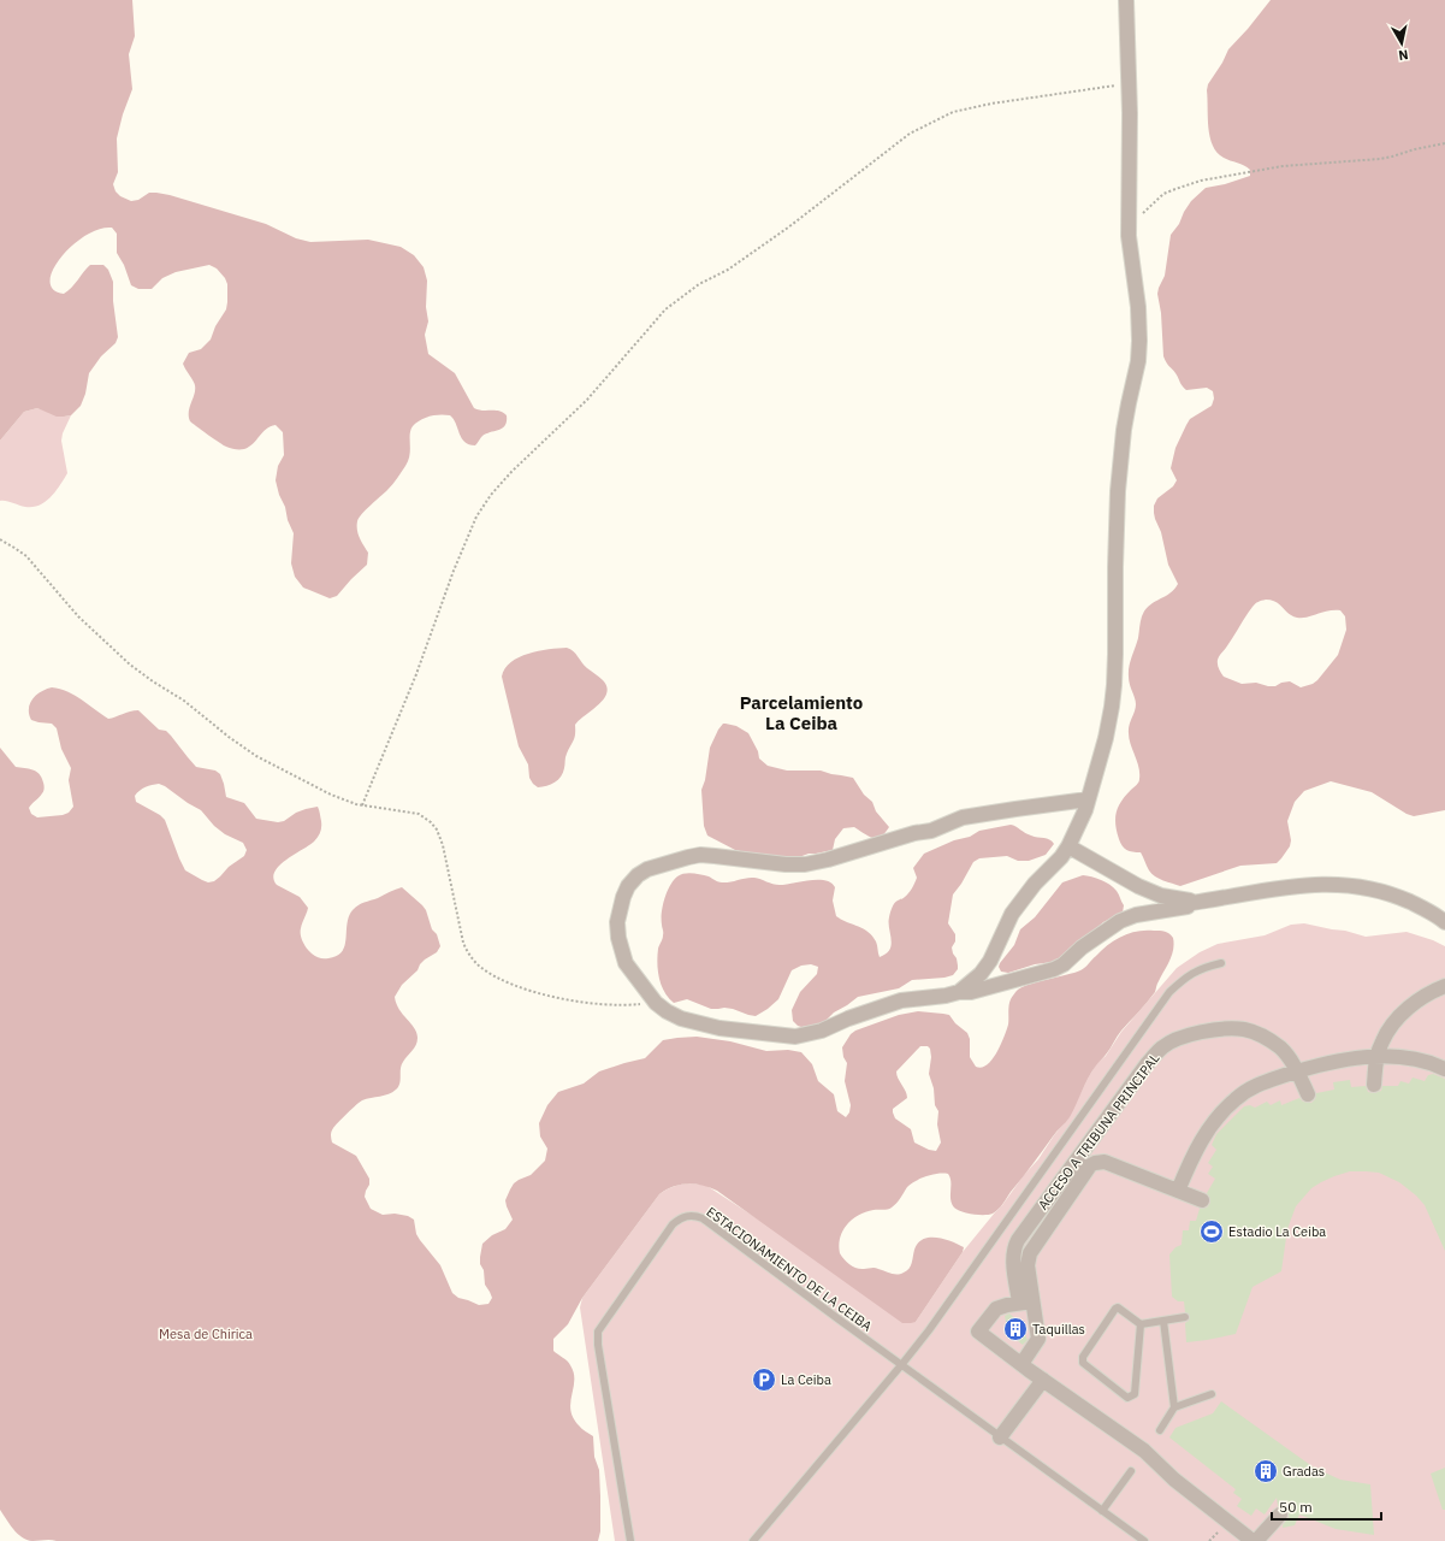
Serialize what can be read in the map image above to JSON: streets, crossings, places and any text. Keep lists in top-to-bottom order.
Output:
{
  "streets": {
    "street": ["ACCESO A TRIBUNA PRINCIPAL"],
    "lane": ["ESTACIONAMIENTO DE LA CEIBA"]
  },
  "districts": ["Parcelamiento La Ceiba"],
  "parks": ["Mesa de Chirica"],
  "places": {
    "sports": ["Estadio La Ceiba"],
    "building": ["Taquillas", "Gradas"],
    "parking": ["La Ceiba"]
  },
  "scale_bar": "50 m",
  "north": "bottom"
}
